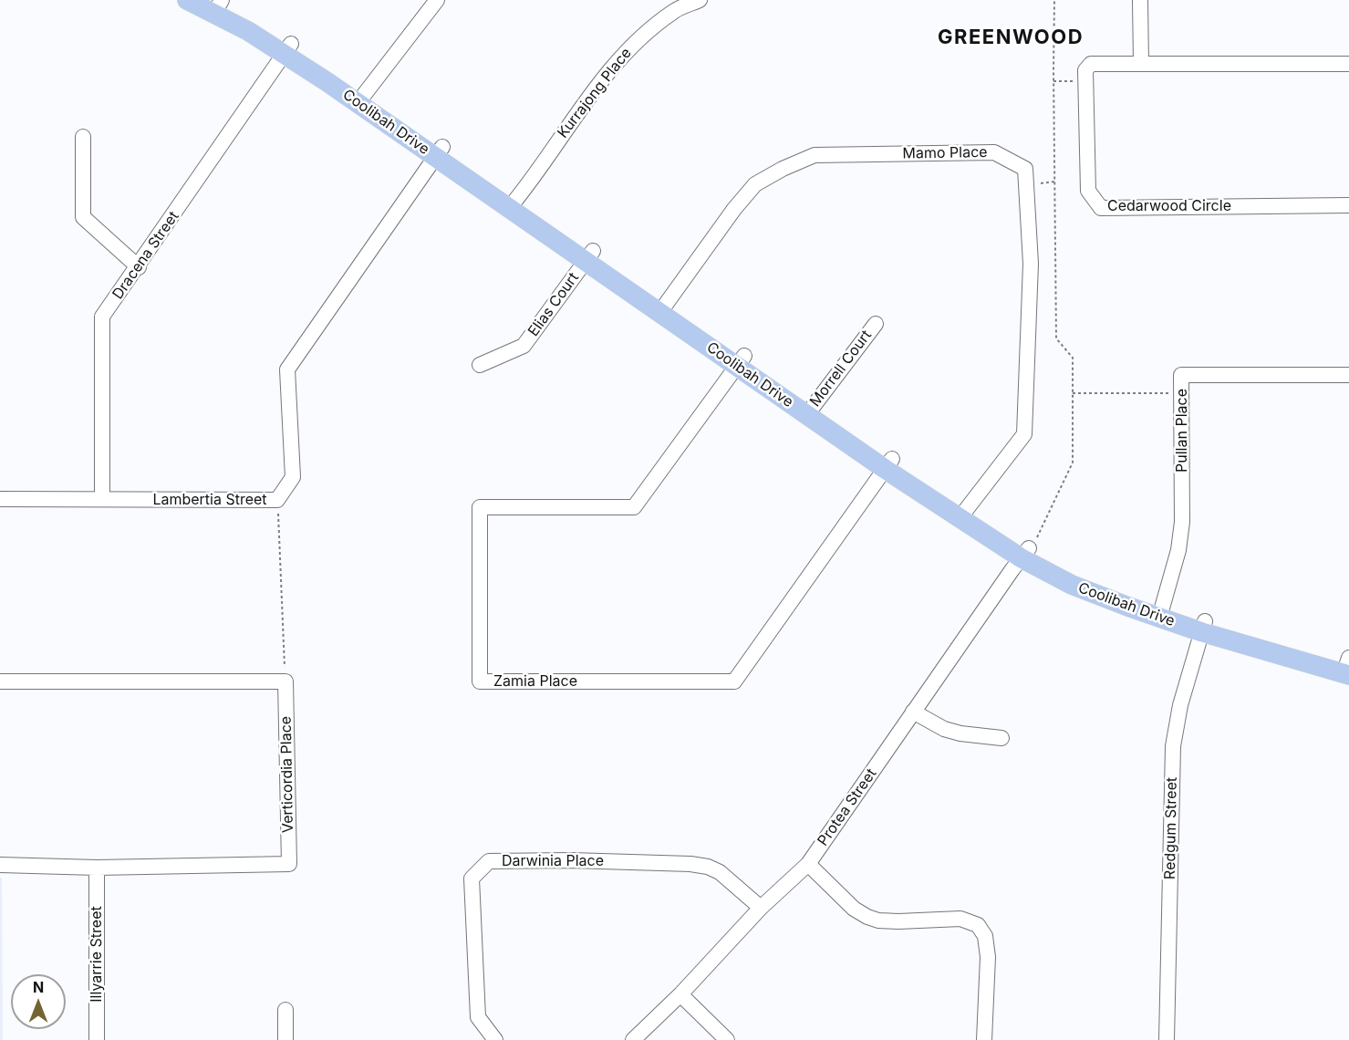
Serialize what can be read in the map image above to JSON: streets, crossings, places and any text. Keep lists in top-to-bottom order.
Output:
{
  "streets": {
    "main road": ["Coolibah Drive"],
    "street": [
      "Kurrajong Place",
      "Mamo Place",
      "Cedarwood Circle",
      "Dracena Street",
      "Elias Court",
      "Morrell Court",
      "Pullan Place",
      "Lambertia Street",
      "Zamia Place",
      "Verticordia Place",
      "Protea Street",
      "Redgum Street",
      "Darwinia Place",
      "Illyarrie Street"
    ]
  },
  "crossings": [
    ["Kurrajong Place", "Coolibah Drive"],
    ["Coolibah Drive", "Mamo Place"],
    ["Coolibah Drive", "Dracena Street"],
    ["Coolibah Drive", "Elias Court"],
    ["Coolibah Drive", "Morrell Court"],
    ["Coolibah Drive", "Pullan Place"],
    ["Coolibah Drive", "Lambertia Street"],
    ["Coolibah Drive", "Zamia Place"],
    ["Coolibah Drive", "Protea Street"],
    ["Coolibah Drive", "Redgum Street"],
    ["Dracena Street", "Lambertia Street"],
    ["Verticordia Place", "Illyarrie Street"],
    ["Protea Street", "Darwinia Place"]
  ],
  "districts": ["GREENWOOD"],
  "north": "top"
}
